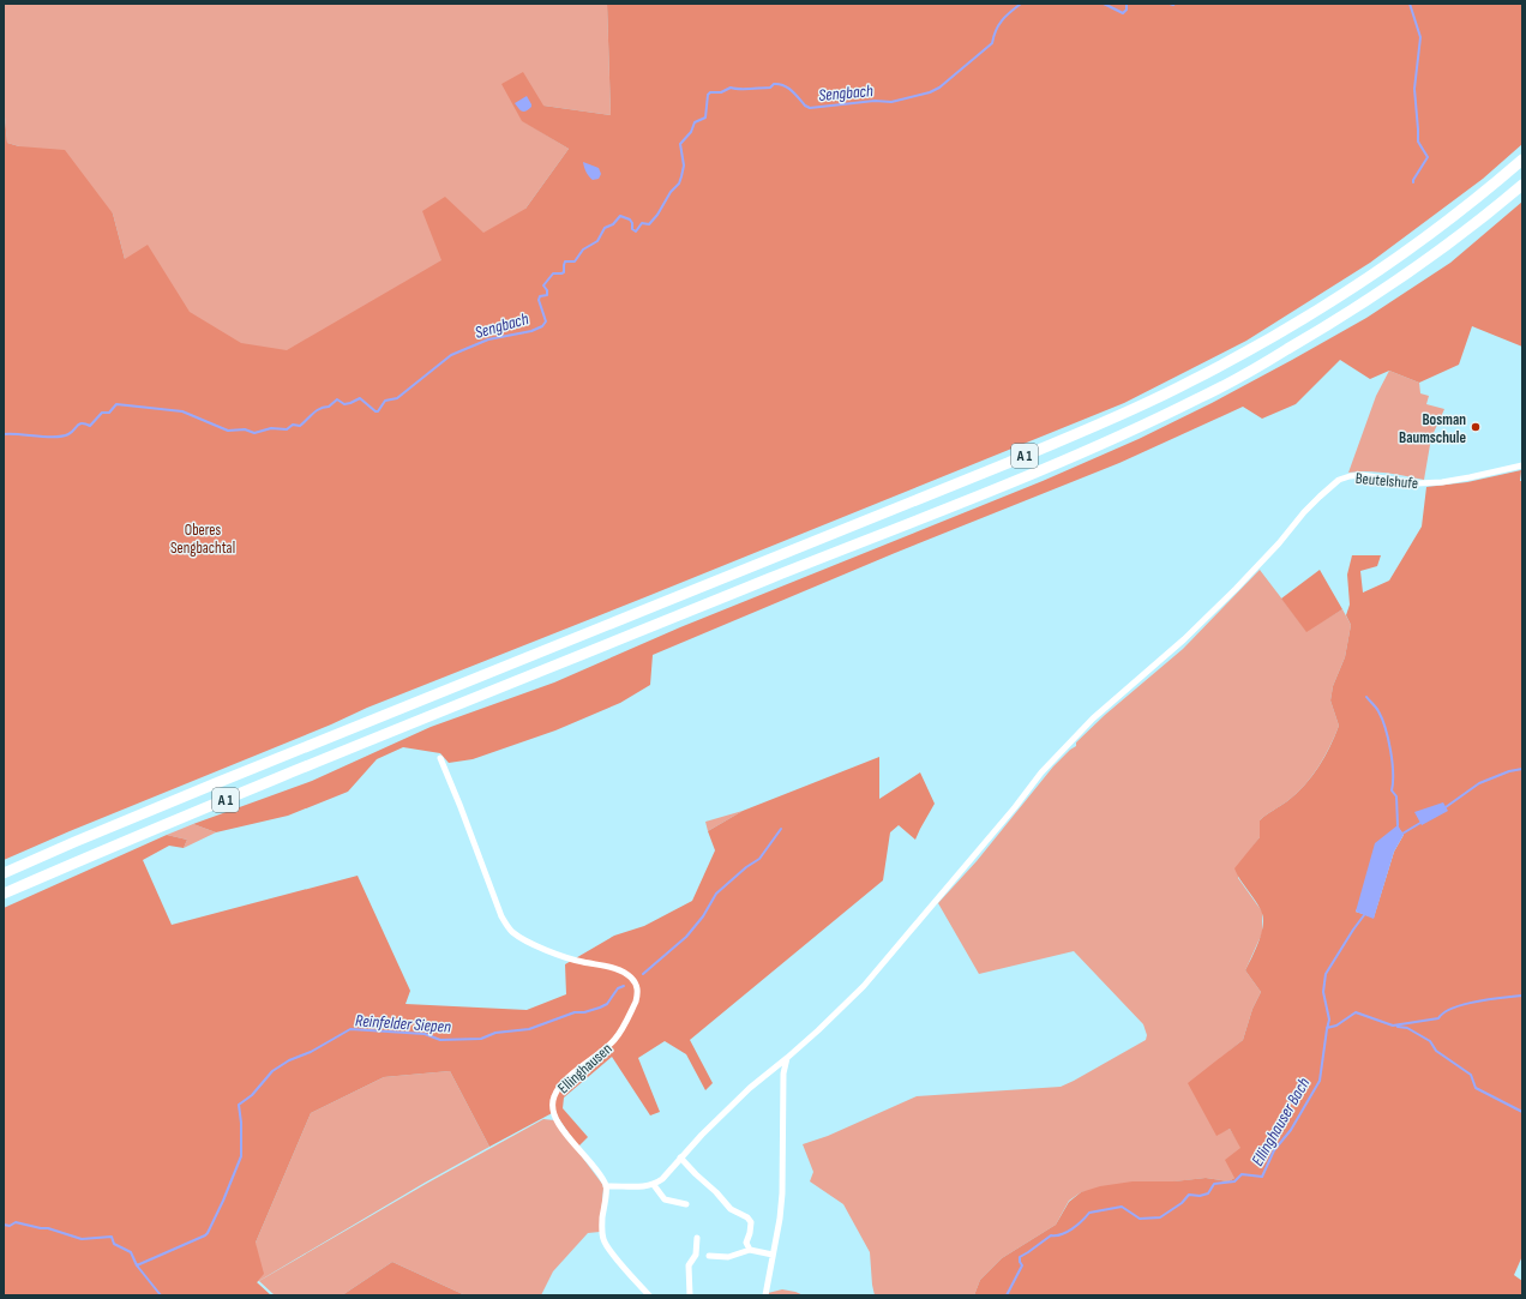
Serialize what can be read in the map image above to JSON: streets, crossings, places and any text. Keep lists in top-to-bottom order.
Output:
{
  "streets": {
    "highway": ["A 1"],
    "street": ["Beutelshufe", "Ellinghausen"]
  },
  "water": ["Sengbach", "Reinfelder Siepen", "Ellinghauser Bach"],
  "parks": ["Oberes Sengbachtal"],
  "places": ["Bosman Baumschule"]
}
